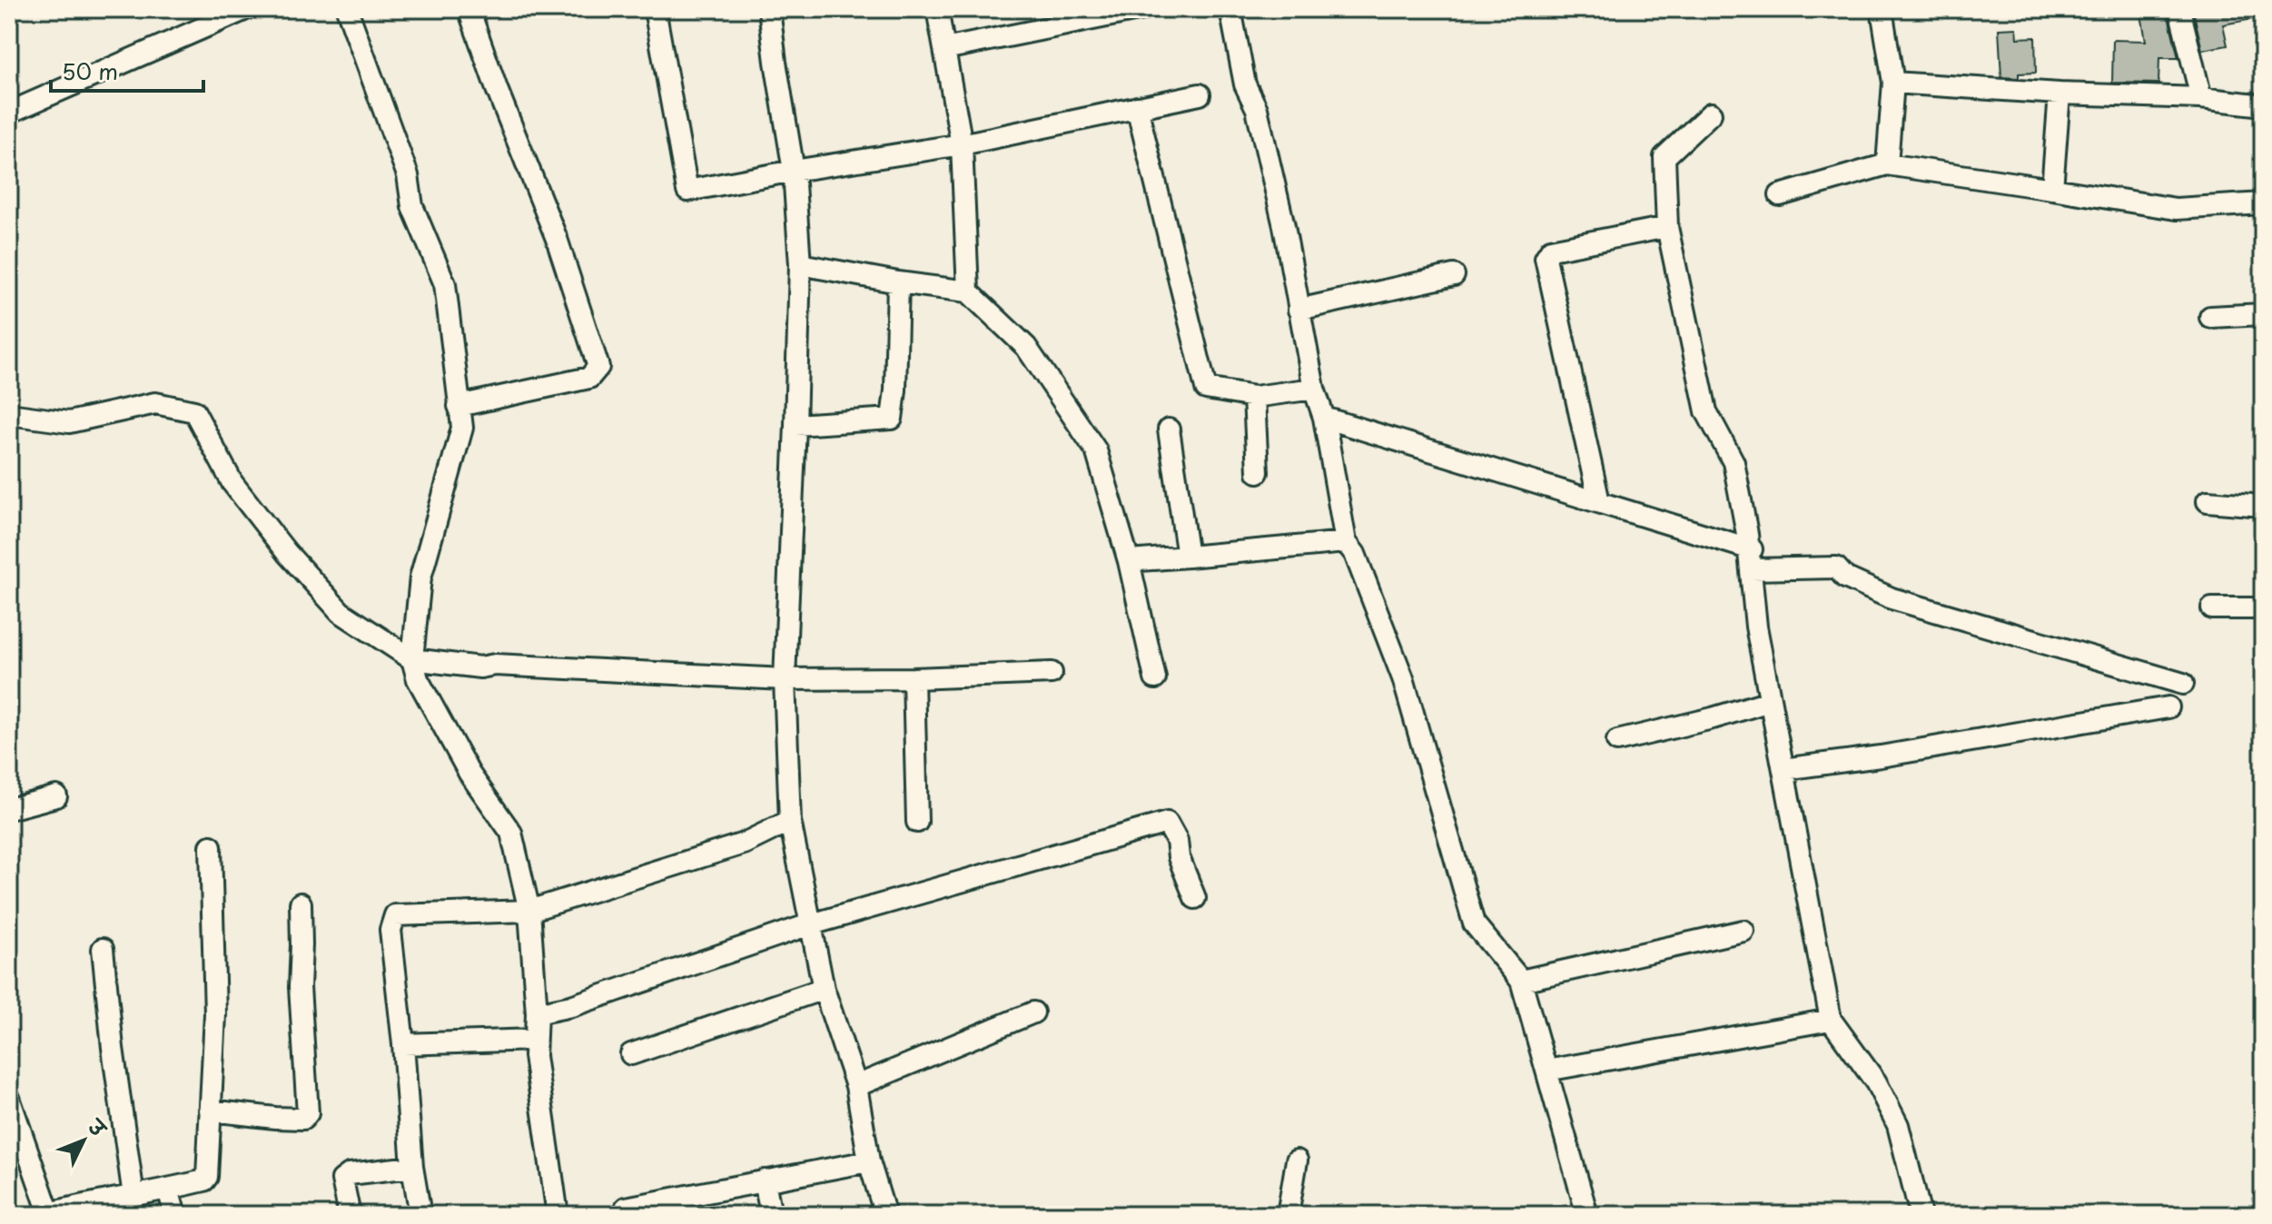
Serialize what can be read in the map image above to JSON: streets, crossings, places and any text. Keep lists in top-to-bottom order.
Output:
{
  "scale_bar": "50 m",
  "north": "top right"
}
